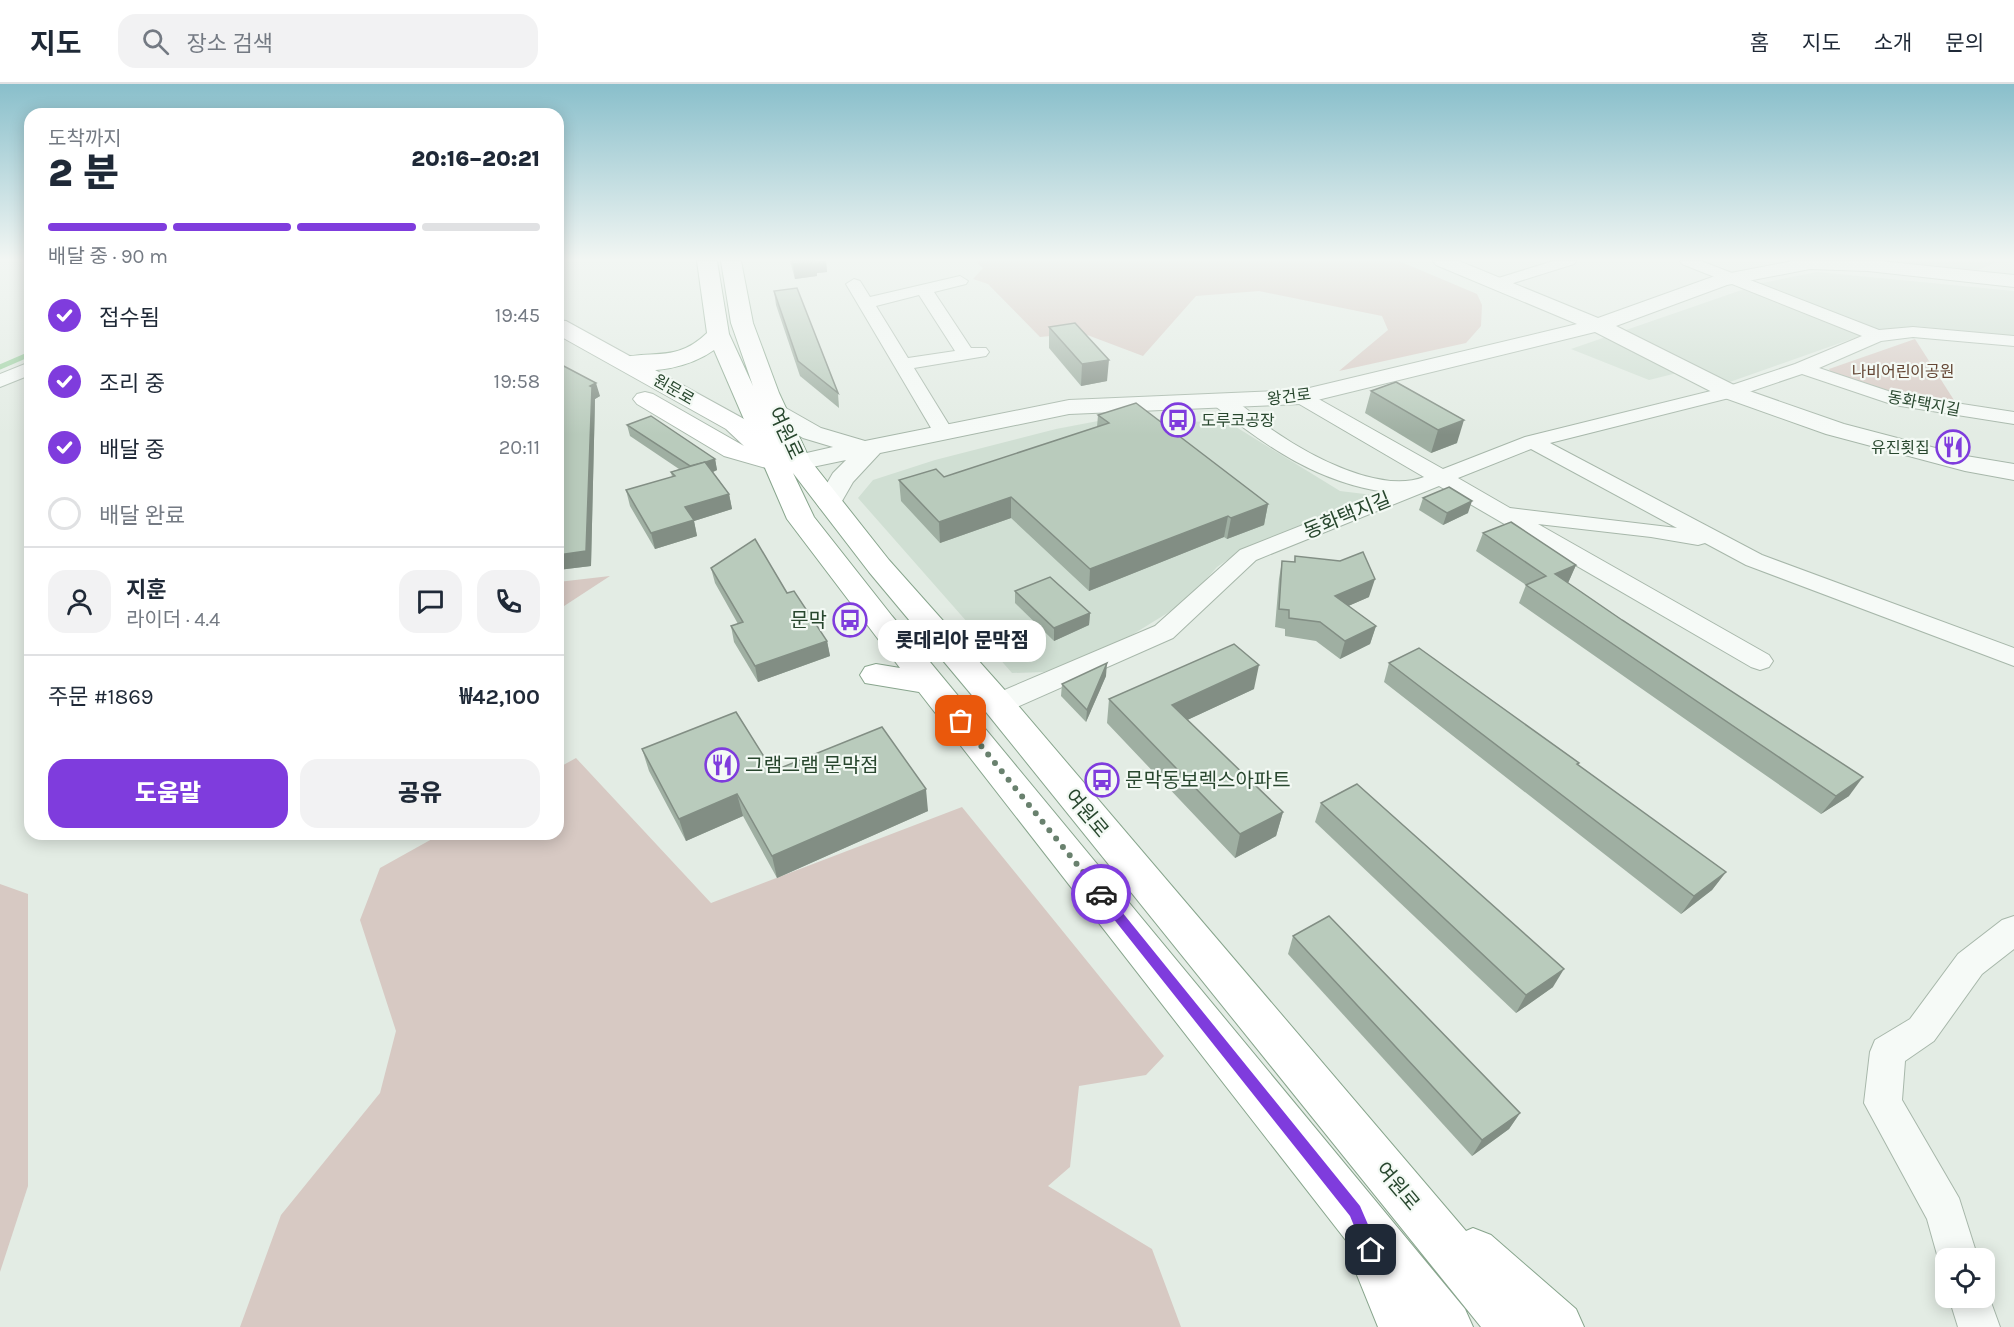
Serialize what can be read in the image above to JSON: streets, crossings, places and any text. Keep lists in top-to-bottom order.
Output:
{
  "streets": {
    "main road": ["원문로", "여원로"],
    "street": ["왕건로", "동화택지길"]
  },
  "crossings": [
    ["원문로", "왕건로"],
    ["원문로", "여원로"],
    ["왕건로", "여원로"],
    ["동화택지길", "여원로"]
  ],
  "parks": ["나비어린이공원"],
  "places": {
    "bus stop": ["도루코공장", "문막", "문막동보렉스아파트"],
    "restaurant": ["유진횟집", "그램그램 문막점"],
    "other": ["롯데리아 문막점"]
  },
  "page": {
    "header": "지도",
    "search": "장소 검색",
    "nav": [
      "홈",
      "지도",
      "소개",
      "문의"
    ],
    "heading": ["2 분", "도착까지", "20:16–20:21"],
    "panel": [
      "지훈",
      "라이더 · 4.4",
      "주문 #1869",
      "₩42,100"
    ],
    "bar": "배달 중 · 90 m",
    "list": [
      ["접수됨", "19:45"],
      ["조리 중", "19:58"],
      ["배달 중", "20:11"],
      "배달 완료"
    ],
    "bubble": "롯데리아 문막점",
    "buttons": ["도움말", "공유"]
  }
}
